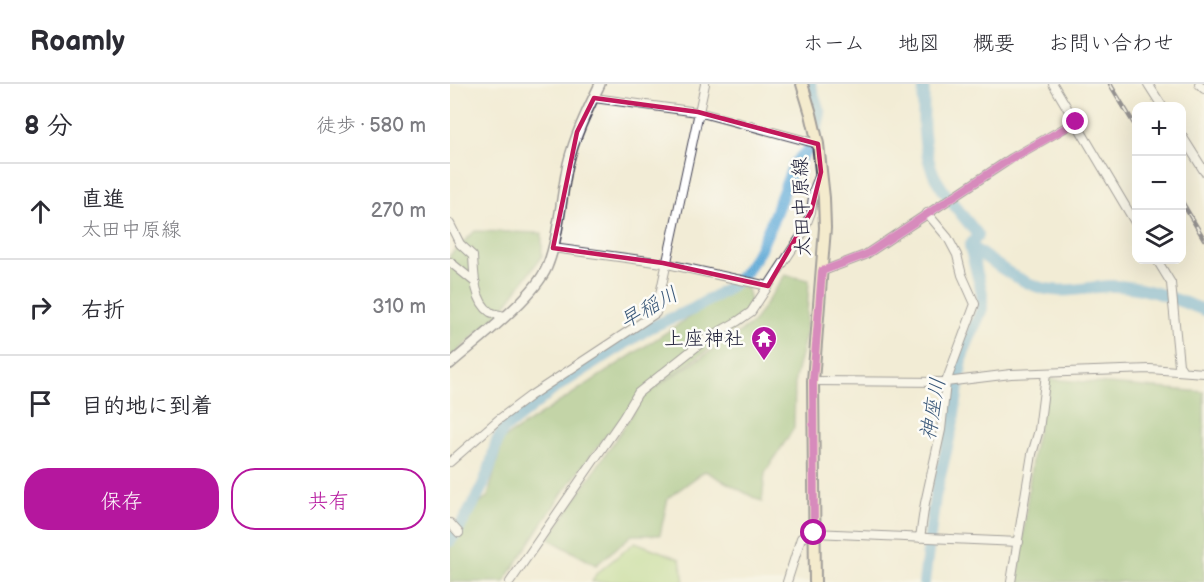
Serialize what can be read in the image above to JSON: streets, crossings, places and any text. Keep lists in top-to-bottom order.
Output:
{
  "streets": {
    "main road": ["太田中原線"]
  },
  "water": ["早稲川", "神座川"],
  "places": {
    "temple": ["上座神社"]
  },
  "page": {
    "header": "Roamly",
    "nav": [
      "ホーム",
      "地図",
      "概要",
      "お問い合わせ"
    ],
    "heading": ["8 分", "徒歩 · 580 m"],
    "map_buttons": ["+", "−"],
    "list": [
      ["直進", "太田中原線", "270 m"],
      ["右折", "310 m"],
      "目的地に到着"
    ],
    "buttons": ["保存", "共有"]
  }
}
